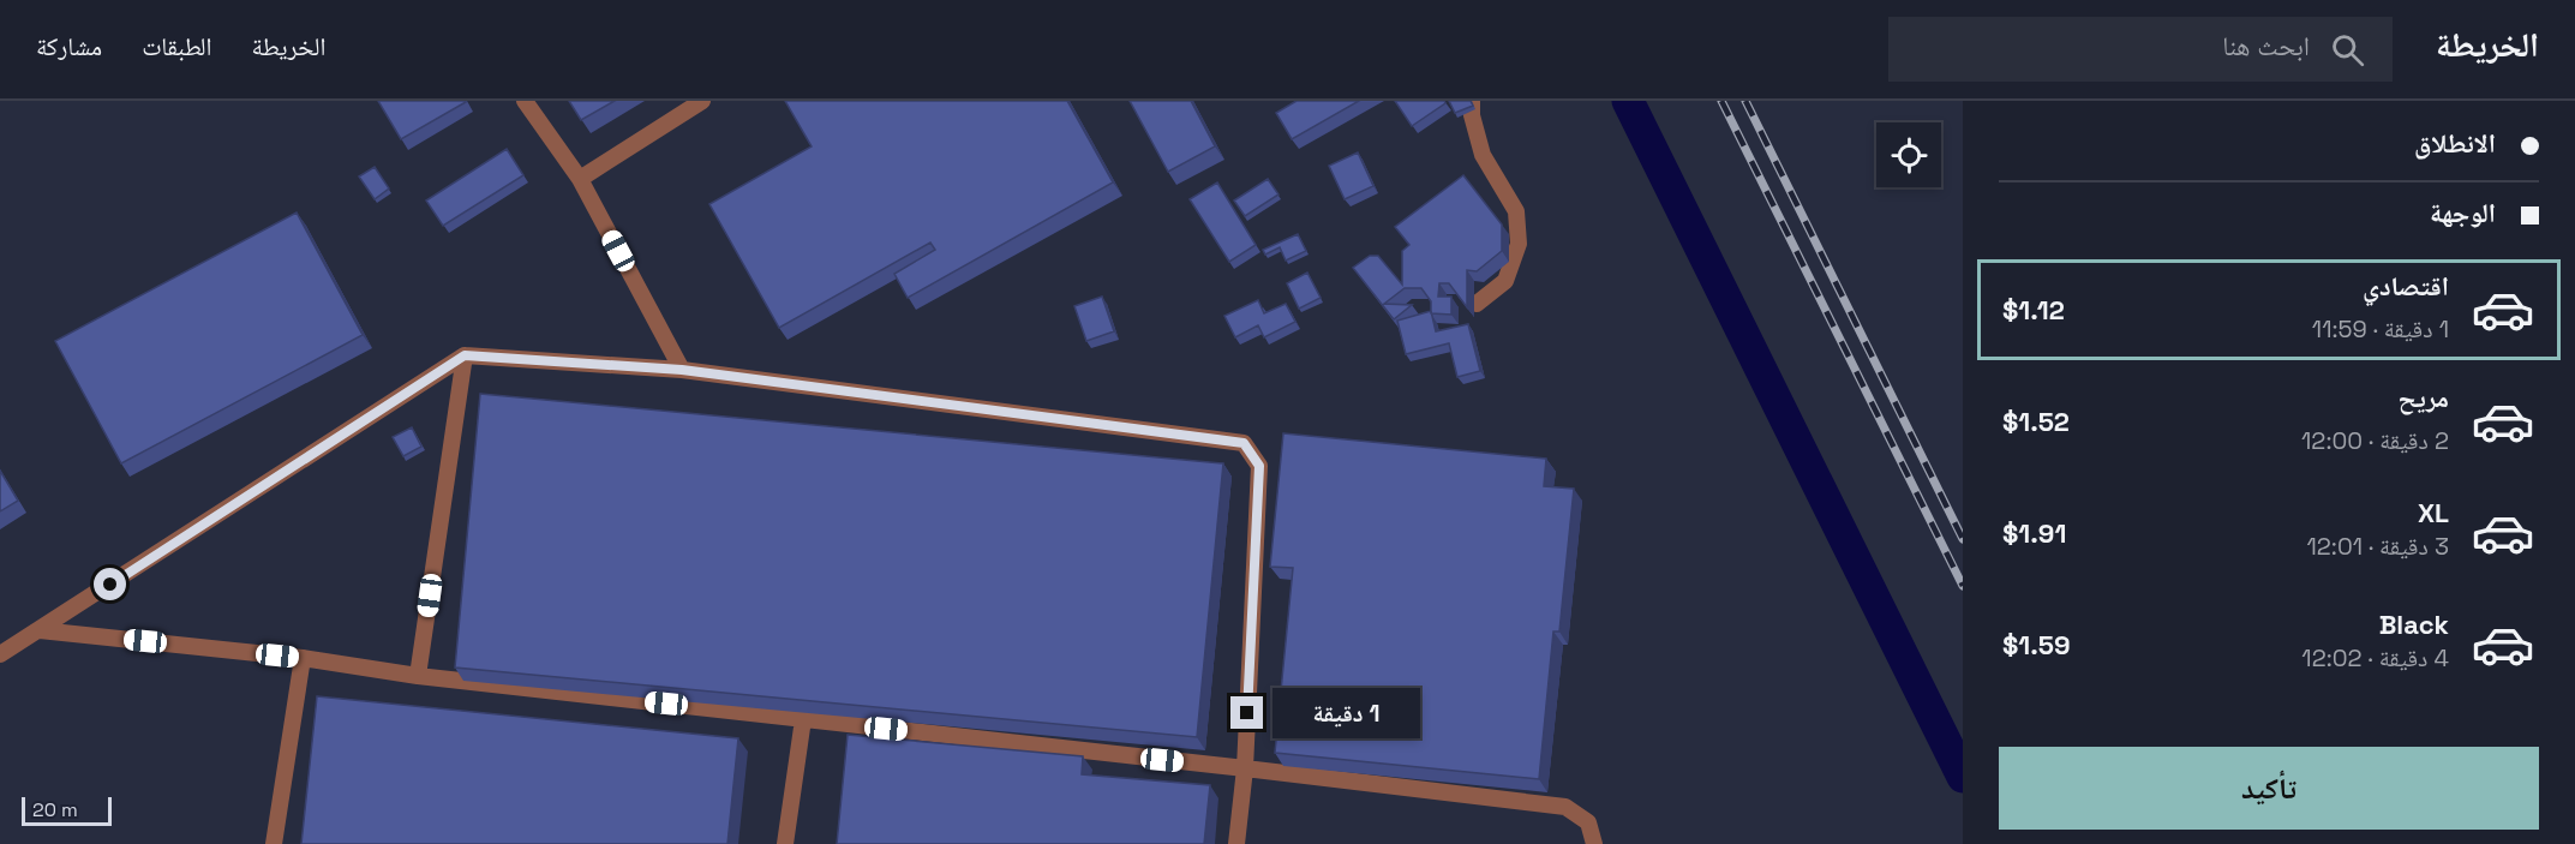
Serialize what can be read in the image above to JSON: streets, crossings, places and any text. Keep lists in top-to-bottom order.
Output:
{
  "scale_bar": "20 m",
  "page": {
    "header": "الخريطة",
    "search": "ابحث هنا",
    "nav": ["الخريطة", "الطبقات", "مشاركة"],
    "banner": ["الانطلاق", "الوجهة"],
    "list": [
      {
        "name": "اقتصادي",
        "note": "1 دقيقة · 11:59",
        "value": "$1.12"
      },
      {
        "name": "مريح",
        "note": "2 دقيقة · 12:00",
        "value": "$1.52"
      },
      {
        "name": "XL",
        "note": "3 دقيقة · 12:01",
        "value": "$1.91"
      },
      {
        "name": "Black",
        "note": "4 دقيقة · 12:02",
        "value": "$1.59"
      }
    ],
    "bubble": "1 دقيقة",
    "buttons": "تأكيد",
    "scale": "20 m"
  }
}
